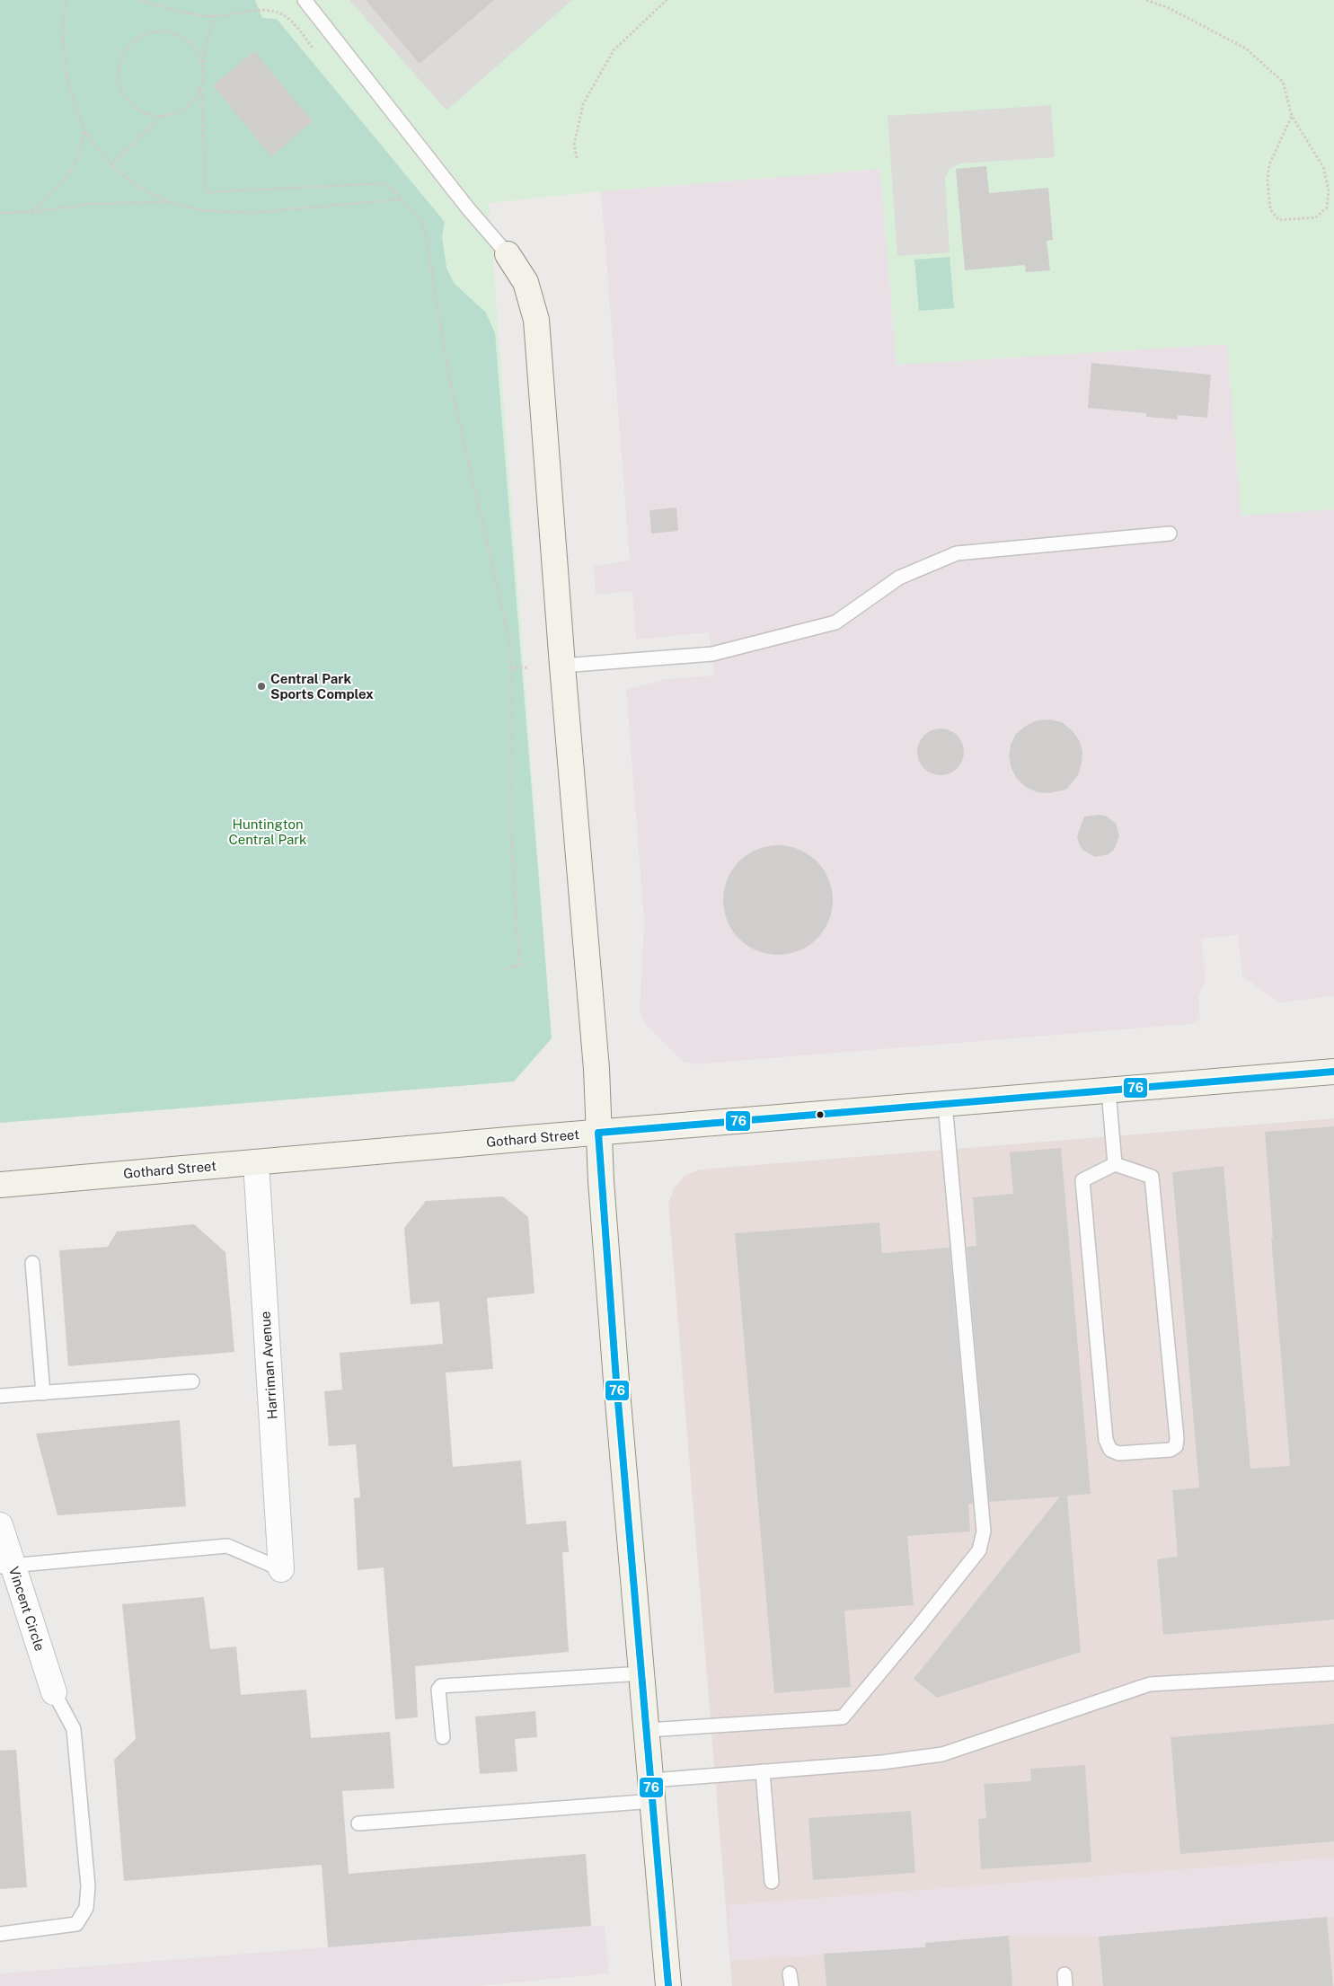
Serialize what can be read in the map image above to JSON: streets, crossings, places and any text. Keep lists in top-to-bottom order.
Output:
{
  "streets": {
    "street": ["Gothard Street", "Harriman Avenue", "Vincent Circle"]
  },
  "crossings": [
    ["Gothard Street", "Harriman Avenue"]
  ],
  "parks": ["Huntington Central Park"],
  "places": ["Central Park Sports Complex"],
  "lines": ["transit line 76"]
}
